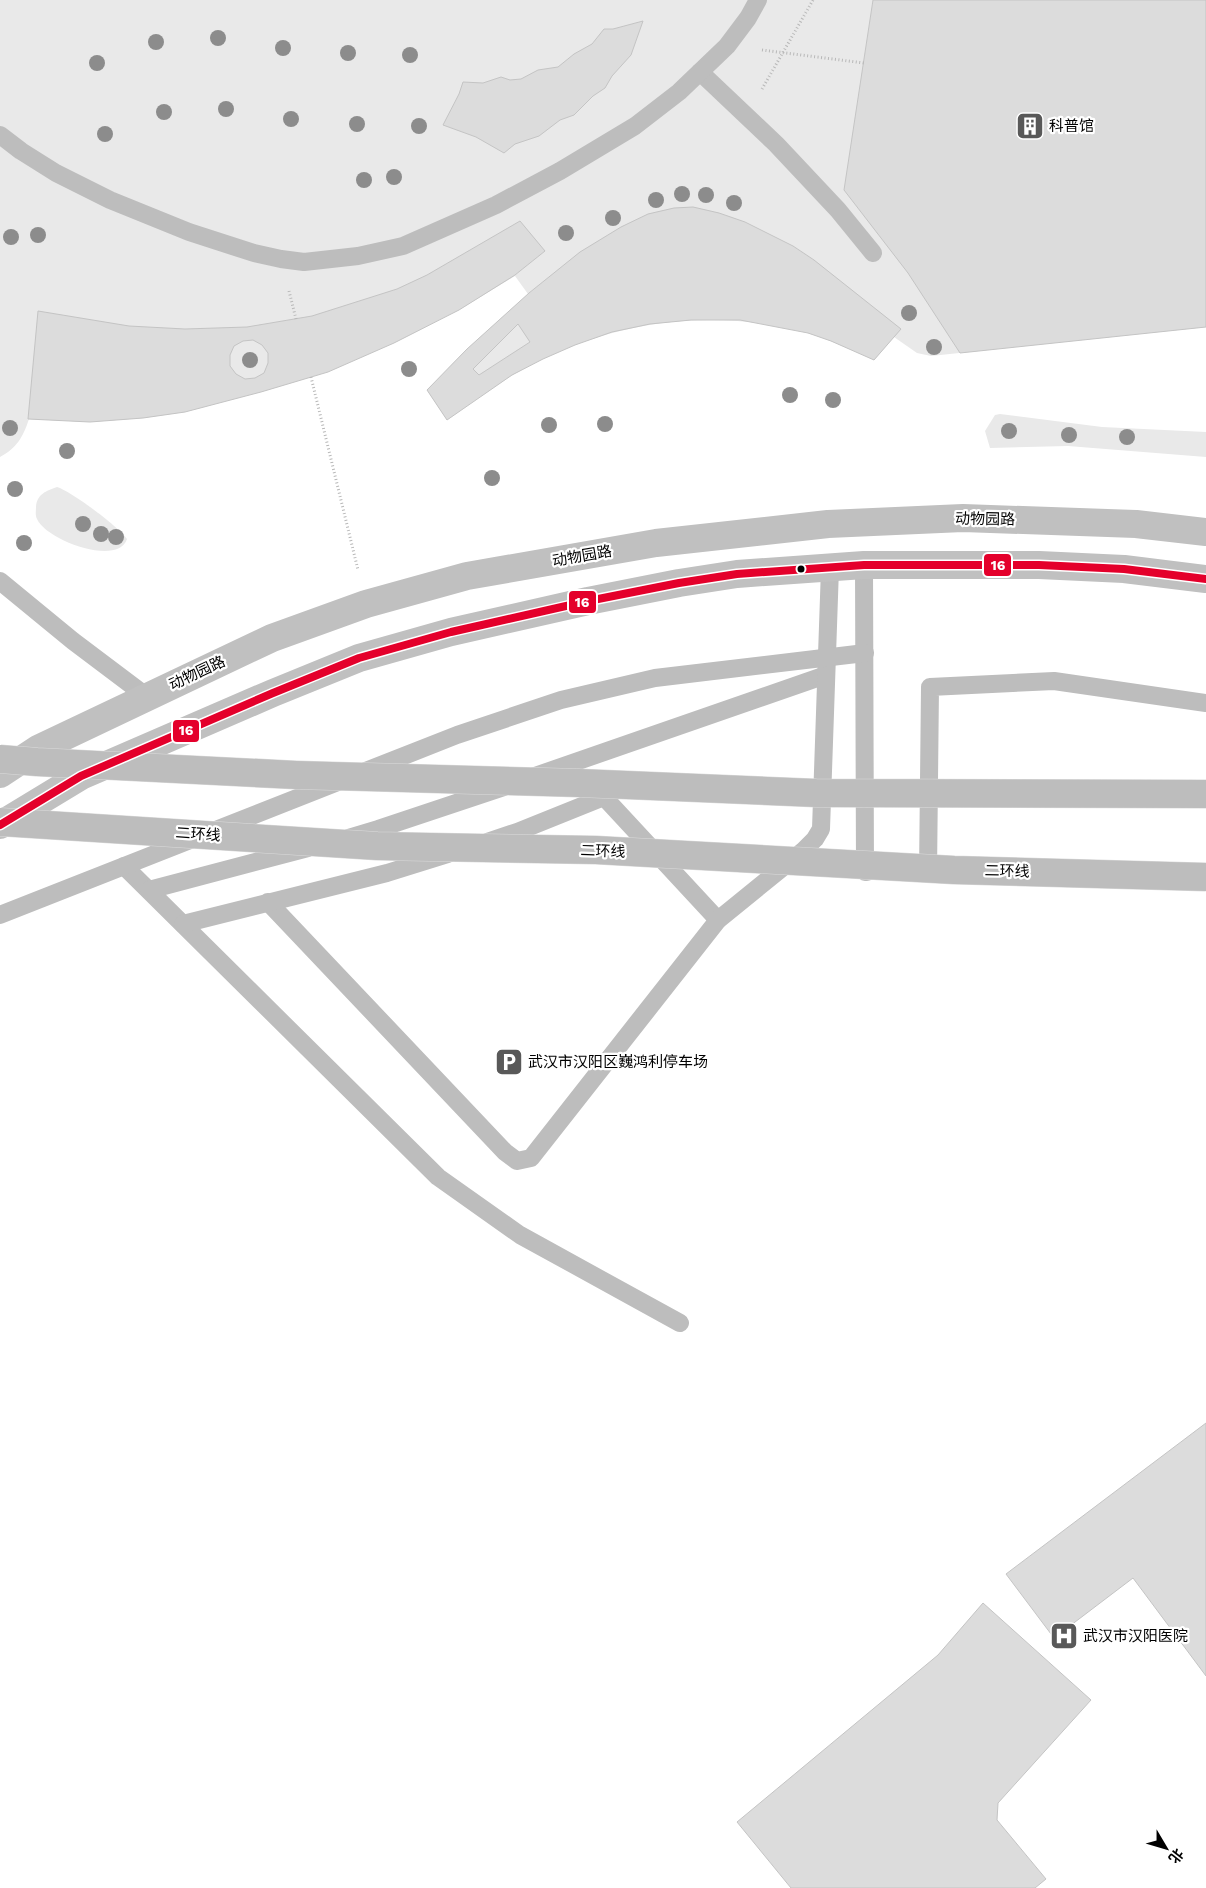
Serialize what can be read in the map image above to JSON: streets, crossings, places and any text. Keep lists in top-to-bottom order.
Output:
{
  "streets": {
    "highway": ["二环线"],
    "main road": ["动物园路"]
  },
  "places": {
    "building": ["科普馆"],
    "parking": ["武汉市汉阳区巍鸿利停车场"],
    "hospital": ["武汉市汉阳医院"]
  },
  "lines": ["transit line 16"],
  "north": "bottom right"
}
